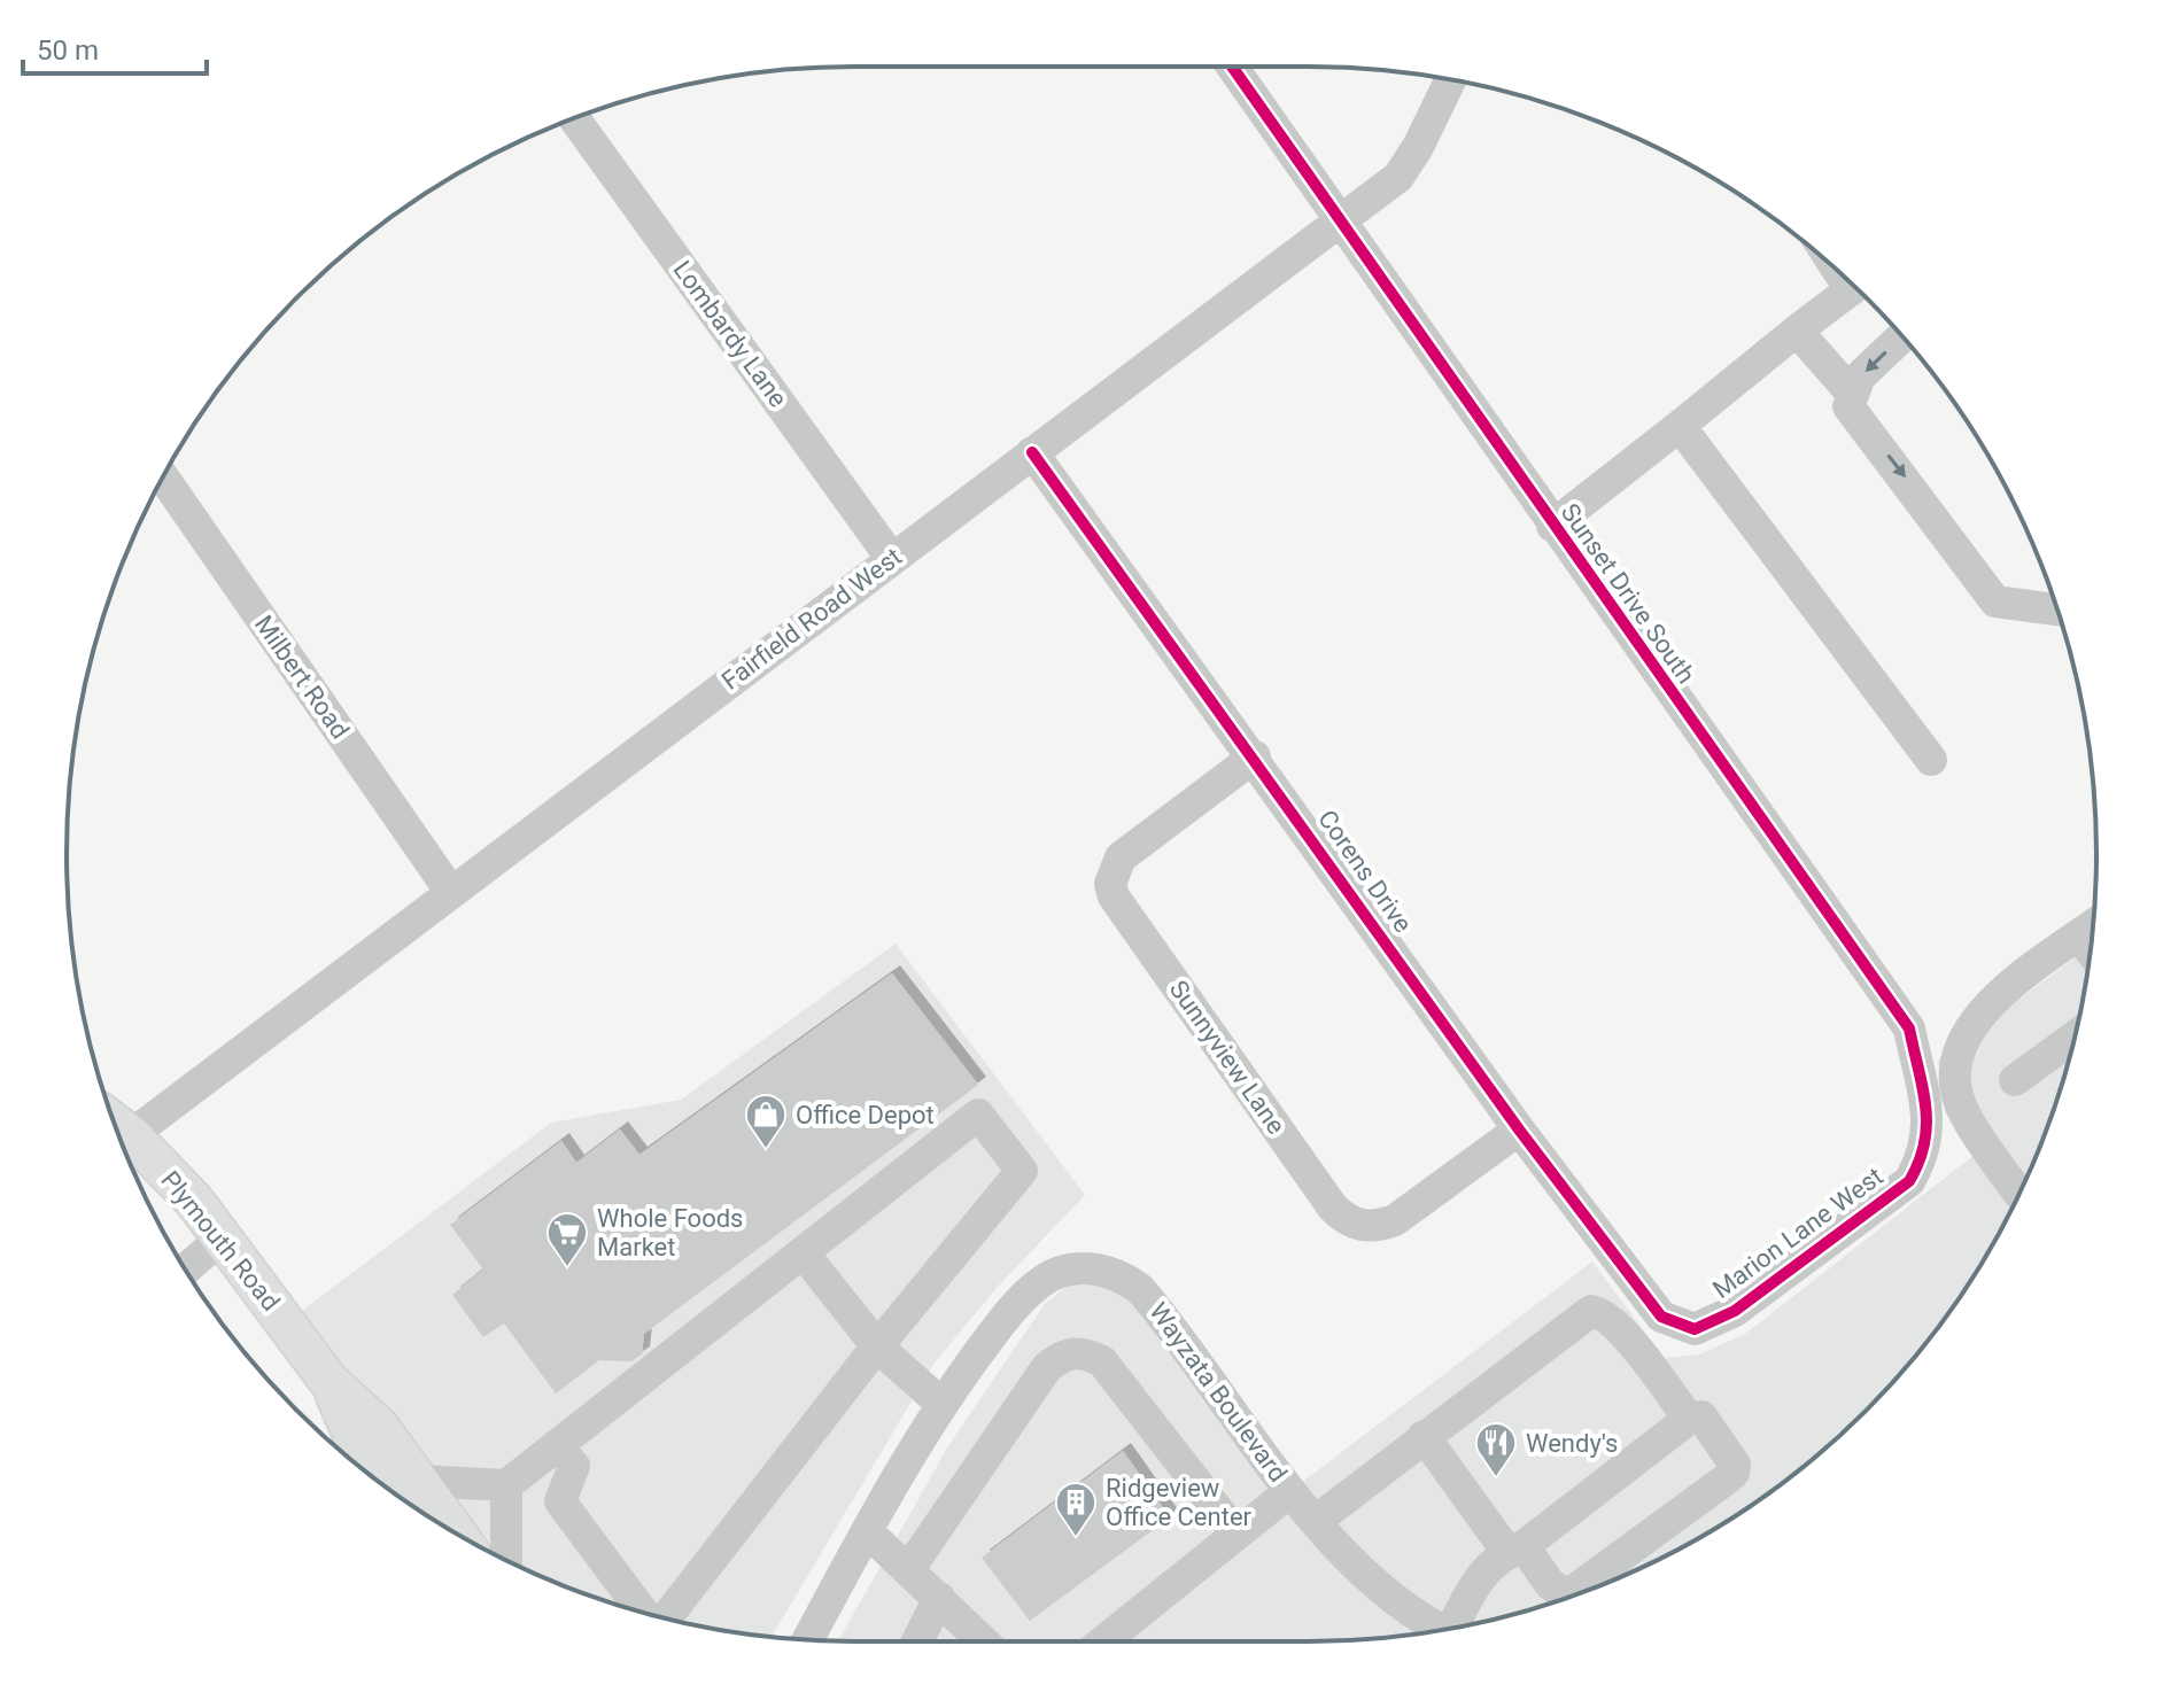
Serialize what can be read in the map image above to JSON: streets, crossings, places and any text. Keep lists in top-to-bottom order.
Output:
{
  "streets": {
    "main road": ["Plymouth Road"],
    "street": [
      "Lombardy Lane",
      "Sunset Drive South",
      "Fairfield Road West",
      "Milbert Road",
      "Corens Drive",
      "Sunnyview Lane",
      "Marion Lane West",
      "Wayzata Boulevard"
    ]
  },
  "crossings": [
    ["Lombardy Lane", "Fairfield Road West"],
    ["Sunset Drive South", "Fairfield Road West"],
    ["Sunset Drive South", "Marion Lane West"],
    ["Fairfield Road West", "Milbert Road"],
    ["Fairfield Road West", "Corens Drive"],
    ["Fairfield Road West", "Plymouth Road"],
    ["Corens Drive", "Sunnyview Lane"],
    ["Corens Drive", "Marion Lane West"]
  ],
  "places": {
    "shop": ["Office Depot"],
    "supermarket": ["Whole Foods Market"],
    "restaurant": ["Wendy's"],
    "building": ["Ridgeview Office Center"]
  },
  "scale_bar": "50 m"
}
